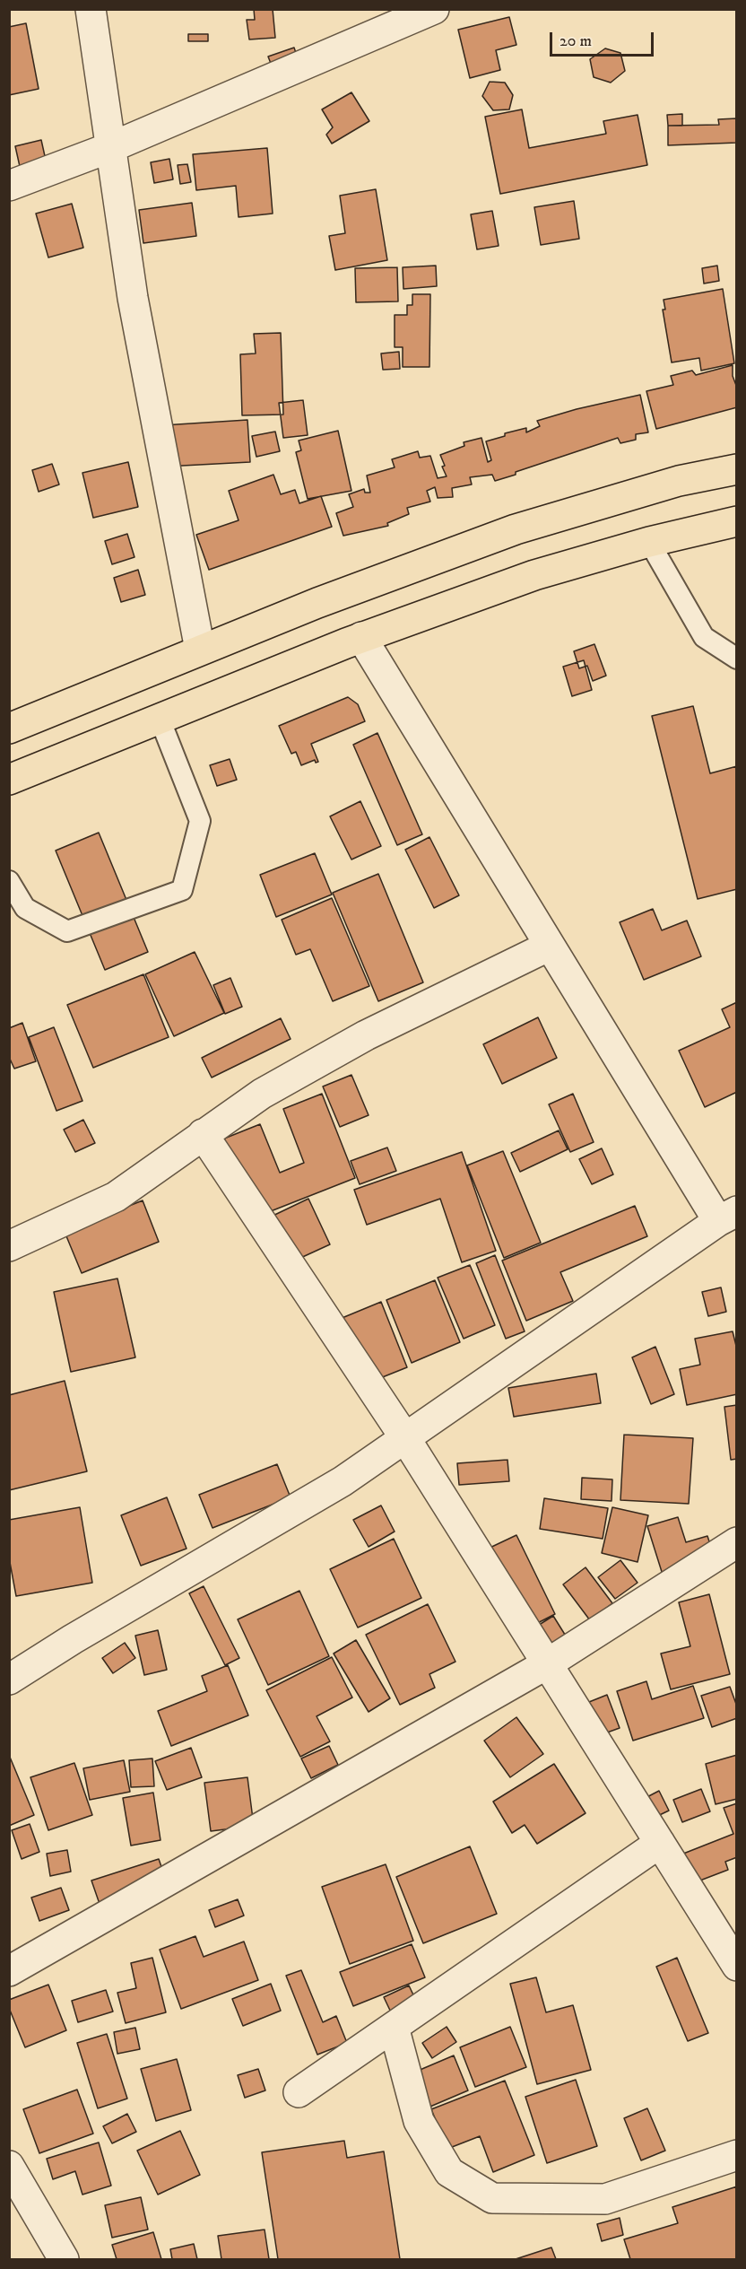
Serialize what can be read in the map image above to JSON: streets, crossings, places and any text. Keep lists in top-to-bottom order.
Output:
{
  "scale_bar": "20 m"
}
